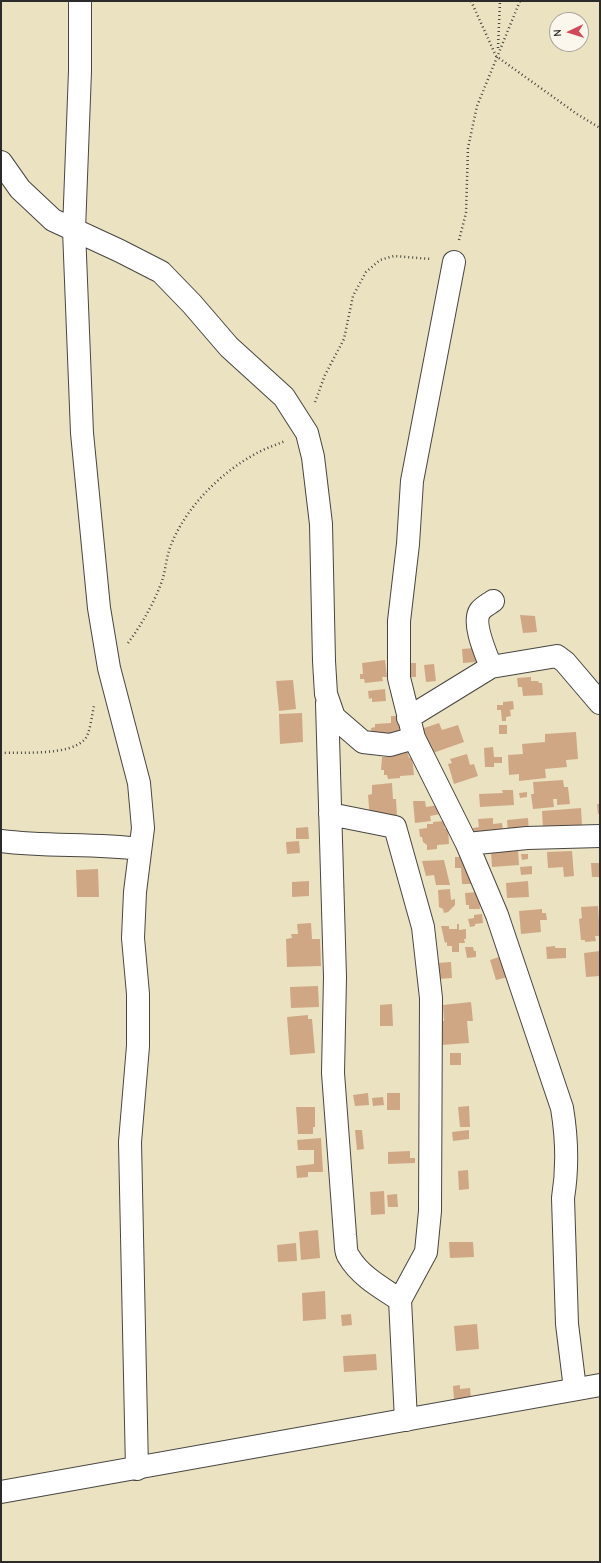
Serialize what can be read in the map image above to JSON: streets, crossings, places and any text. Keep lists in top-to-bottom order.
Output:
{
  "north": "left"
}
